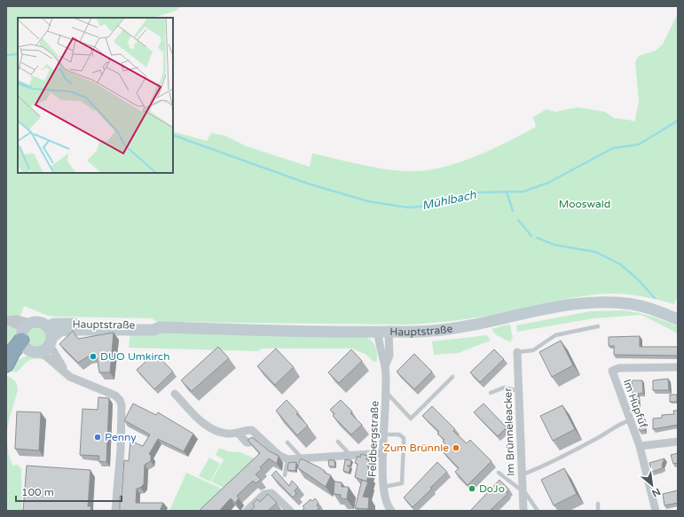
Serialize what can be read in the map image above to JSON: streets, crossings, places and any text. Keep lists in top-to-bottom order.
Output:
{
  "streets": {
    "street": [
      "Hauptstraße",
      "Im Hupfuf",
      "Im Brünneleacker",
      "Feldbergstraße"
    ]
  },
  "crossings": [
    ["Hauptstraße", "Feldbergstraße"]
  ],
  "water": ["Mühlbach"],
  "parks": ["Mooswald"],
  "places": [
    "DUO Umkirch",
    "Penny",
    "Zum Brünnle",
    "DoJo"
  ],
  "scale_bar": "100 m",
  "north": "bottom right"
}
